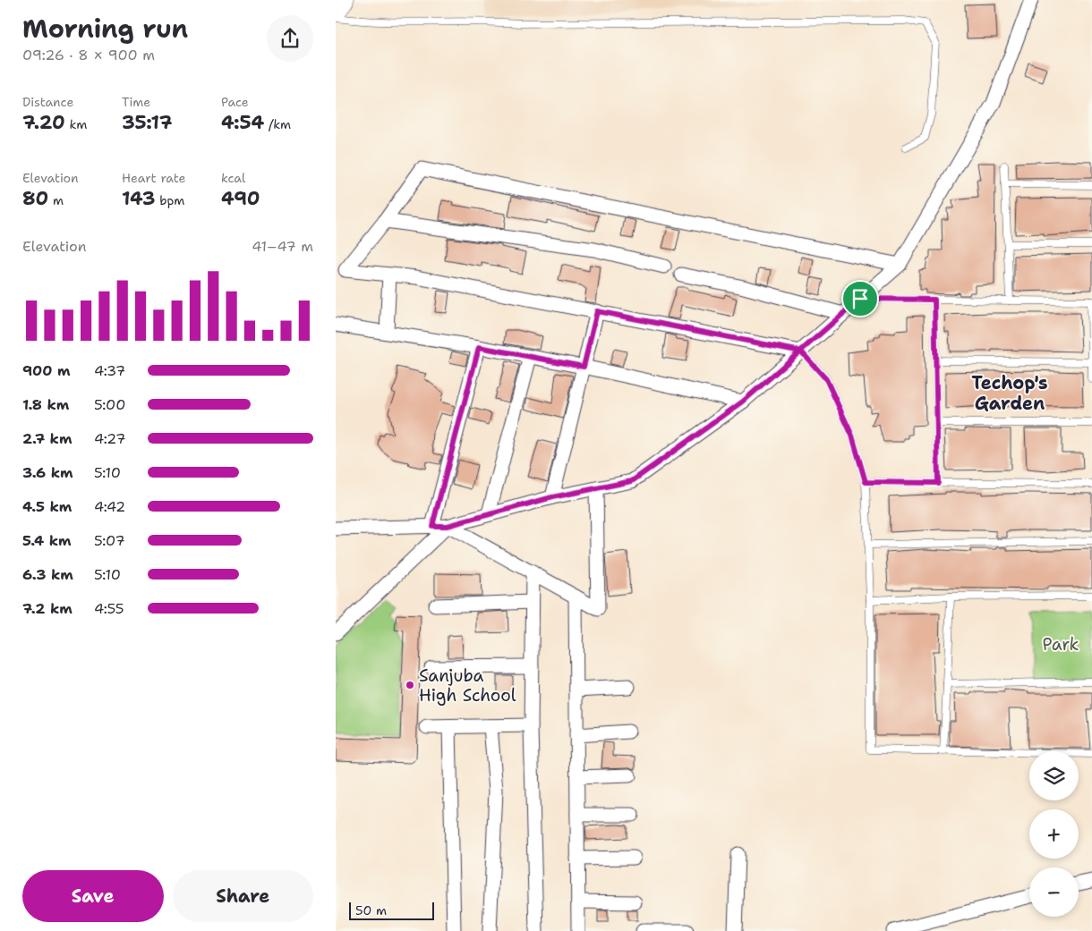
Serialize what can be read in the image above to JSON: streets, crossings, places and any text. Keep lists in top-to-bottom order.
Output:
{
  "districts": ["Techop's Garden"],
  "parks": ["Park"],
  "places": ["Sanjuba High School"],
  "scale_bar": "50 m",
  "page": {
    "heading": ["Morning run", "09:26 · 8 × 900 m"],
    "stats": [
      ["Distance", "7.20 km"],
      ["Time", "35:17"],
      ["Pace", "4:54 /km"],
      ["Elevation", "80 m"],
      ["Heart rate", "143 bpm"],
      ["kcal", "490"]
    ],
    "chart": ["Elevation", "41–47 m"],
    "list": [
      {
        "name": "900 m",
        "note": "4:37"
      },
      {
        "name": "1.8 km",
        "note": "5:00"
      },
      {
        "name": "2.7 km",
        "note": "4:27"
      },
      {
        "name": "3.6 km",
        "note": "5:10"
      },
      {
        "name": "4.5 km",
        "note": "4:42"
      },
      {
        "name": "5.4 km",
        "note": "5:07"
      },
      {
        "name": "6.3 km",
        "note": "5:10"
      },
      {
        "name": "7.2 km",
        "note": "4:55"
      }
    ],
    "map_buttons": ["+", "−"],
    "buttons": ["Save", "Share"],
    "scale": "50 m"
  }
}
